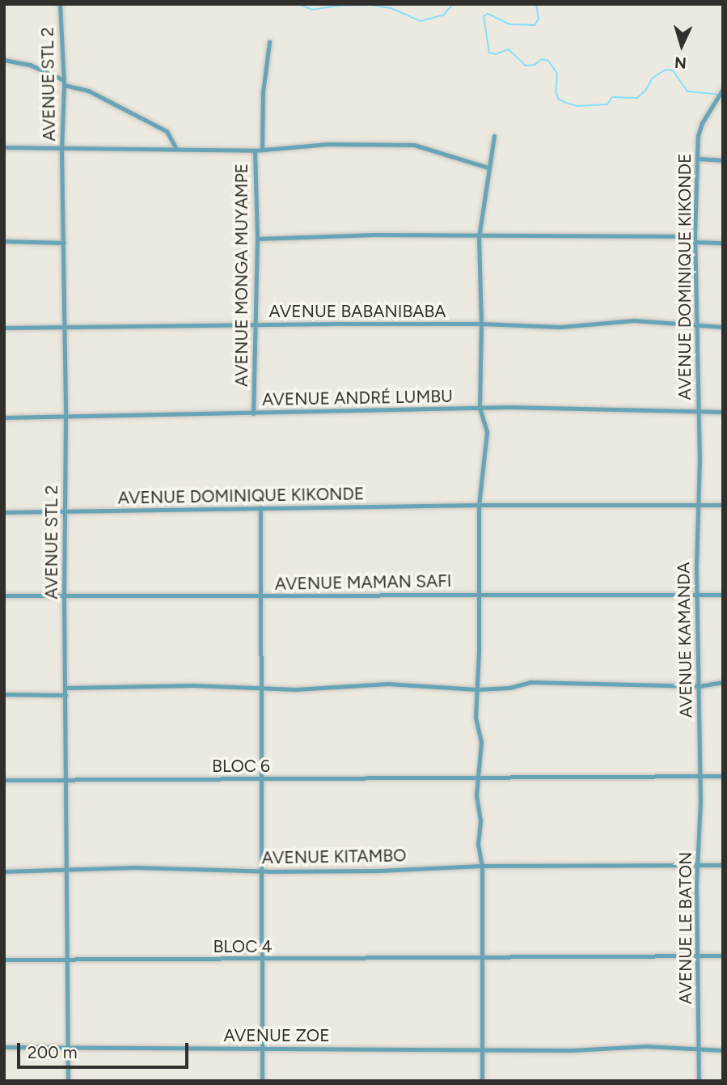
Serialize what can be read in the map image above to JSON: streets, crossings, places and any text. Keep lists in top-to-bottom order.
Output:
{
  "streets": {
    "street": [
      "AVENUE STL 2",
      "AVENUE MONGA MUYAMPE",
      "AVENUE DOMINIQUE KIKONDE",
      "AVENUE BABANIBABA",
      "AVENUE ANDRÉ LUMBU",
      "AVENUE MAMAN SAFI",
      "AVENUE KAMANDA",
      "BLOC 6",
      "AVENUE KITAMBO",
      "AVENUE LE BATON",
      "BLOC 4",
      "AVENUE ZOE"
    ]
  },
  "crossings": [
    ["AVENUE STL 2", "AVENUE MONGA MUYAMPE"],
    ["AVENUE STL 2", "AVENUE DOMINIQUE KIKONDE"],
    ["AVENUE STL 2", "AVENUE BABANIBABA"],
    ["AVENUE STL 2", "AVENUE ANDRÉ LUMBU"],
    ["AVENUE STL 2", "AVENUE MAMAN SAFI"],
    ["AVENUE STL 2", "BLOC 6"],
    ["AVENUE STL 2", "AVENUE KITAMBO"],
    ["AVENUE STL 2", "BLOC 4"],
    ["AVENUE STL 2", "AVENUE ZOE"],
    ["AVENUE MONGA MUYAMPE", "AVENUE BABANIBABA"],
    ["AVENUE MONGA MUYAMPE", "AVENUE ANDRÉ LUMBU"],
    ["AVENUE DOMINIQUE KIKONDE", "AVENUE BABANIBABA"],
    ["AVENUE DOMINIQUE KIKONDE", "AVENUE ANDRÉ LUMBU"],
    ["AVENUE DOMINIQUE KIKONDE", "AVENUE KAMANDA"],
    ["AVENUE MAMAN SAFI", "AVENUE KAMANDA"],
    ["AVENUE KAMANDA", "BLOC 6"],
    ["AVENUE KAMANDA", "AVENUE LE BATON"],
    ["BLOC 6", "AVENUE LE BATON"],
    ["AVENUE KITAMBO", "AVENUE LE BATON"],
    ["AVENUE LE BATON", "BLOC 4"],
    ["AVENUE LE BATON", "AVENUE ZOE"]
  ],
  "scale_bar": "200 m",
  "north": "bottom"
}
